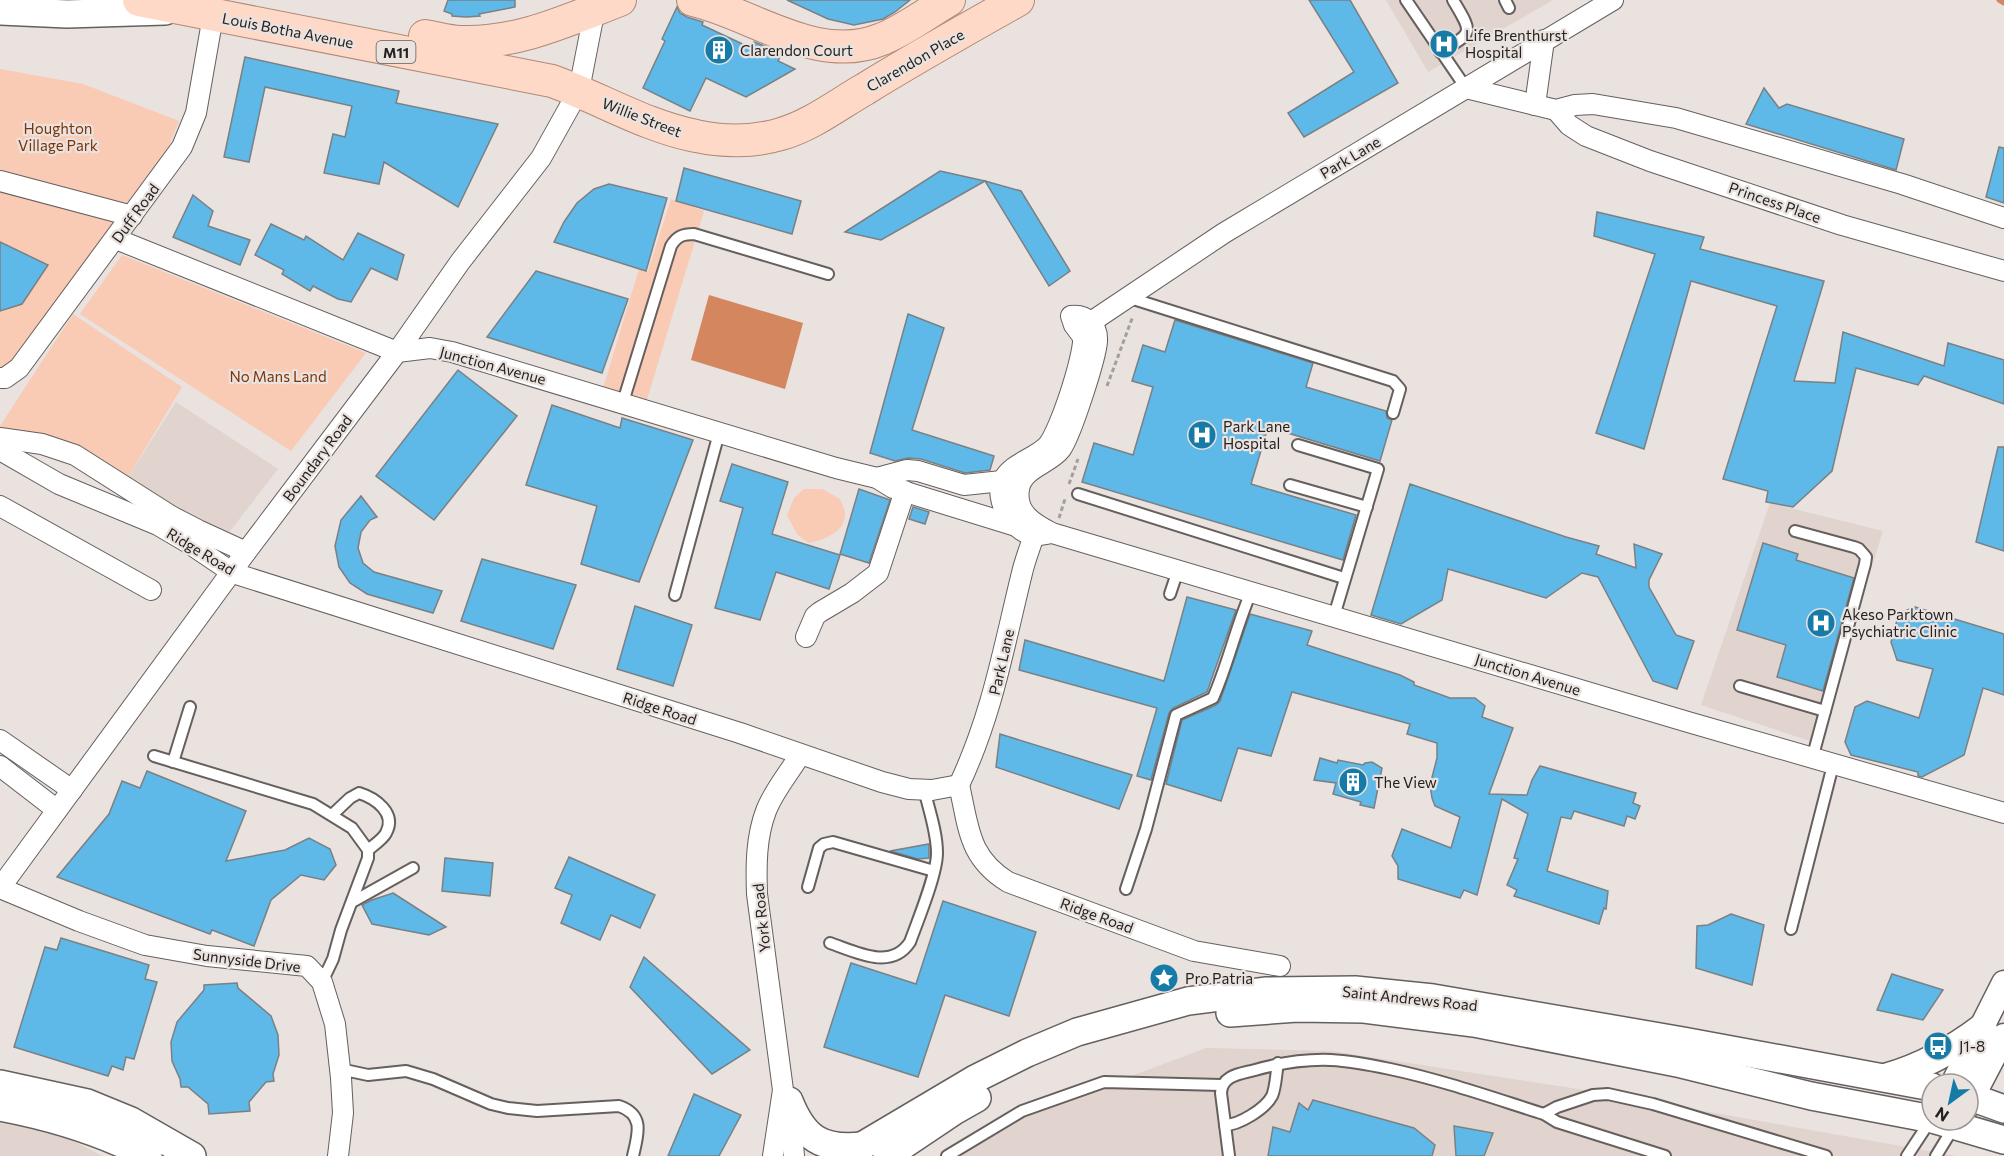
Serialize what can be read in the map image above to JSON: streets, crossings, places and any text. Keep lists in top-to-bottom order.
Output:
{
  "streets": {
    "main road": [
      "Louis Botha Avenue",
      "M11",
      "Clarendon Place",
      "Willie Street",
      "Saint Andrews Road"
    ],
    "street": [
      "Park Lane",
      "Princess Place",
      "Duff Road",
      "Junction Avenue",
      "Boundary Road",
      "Ridge Road",
      "York Road",
      "Sunnyside Drive"
    ]
  },
  "crossings": [
    ["Louis Botha Avenue", "Willie Street"],
    ["Louis Botha Avenue", "Duff Road"],
    ["Louis Botha Avenue", "Boundary Road"],
    ["Clarendon Place", "Willie Street"],
    ["Willie Street", "Boundary Road"],
    ["Park Lane", "Junction Avenue"],
    ["Park Lane", "Ridge Road"],
    ["Duff Road", "Junction Avenue"],
    ["Junction Avenue", "Boundary Road"],
    ["Boundary Road", "Ridge Road"],
    ["Boundary Road", "Sunnyside Drive"],
    ["Ridge Road", "York Road"]
  ],
  "parks": ["Houghton Village Park", "No Mans Land"],
  "places": {
    "hospital": ["Life Brenthurst Hospital", "Park Lane Hospital", "Akeso Parktown Psychiatric Clinic"],
    "building": ["Clarendon Court", "The View"],
    "place": ["Pro Patria"],
    "bus stop": ["J1-8"]
  },
  "north": "bottom left"
}
